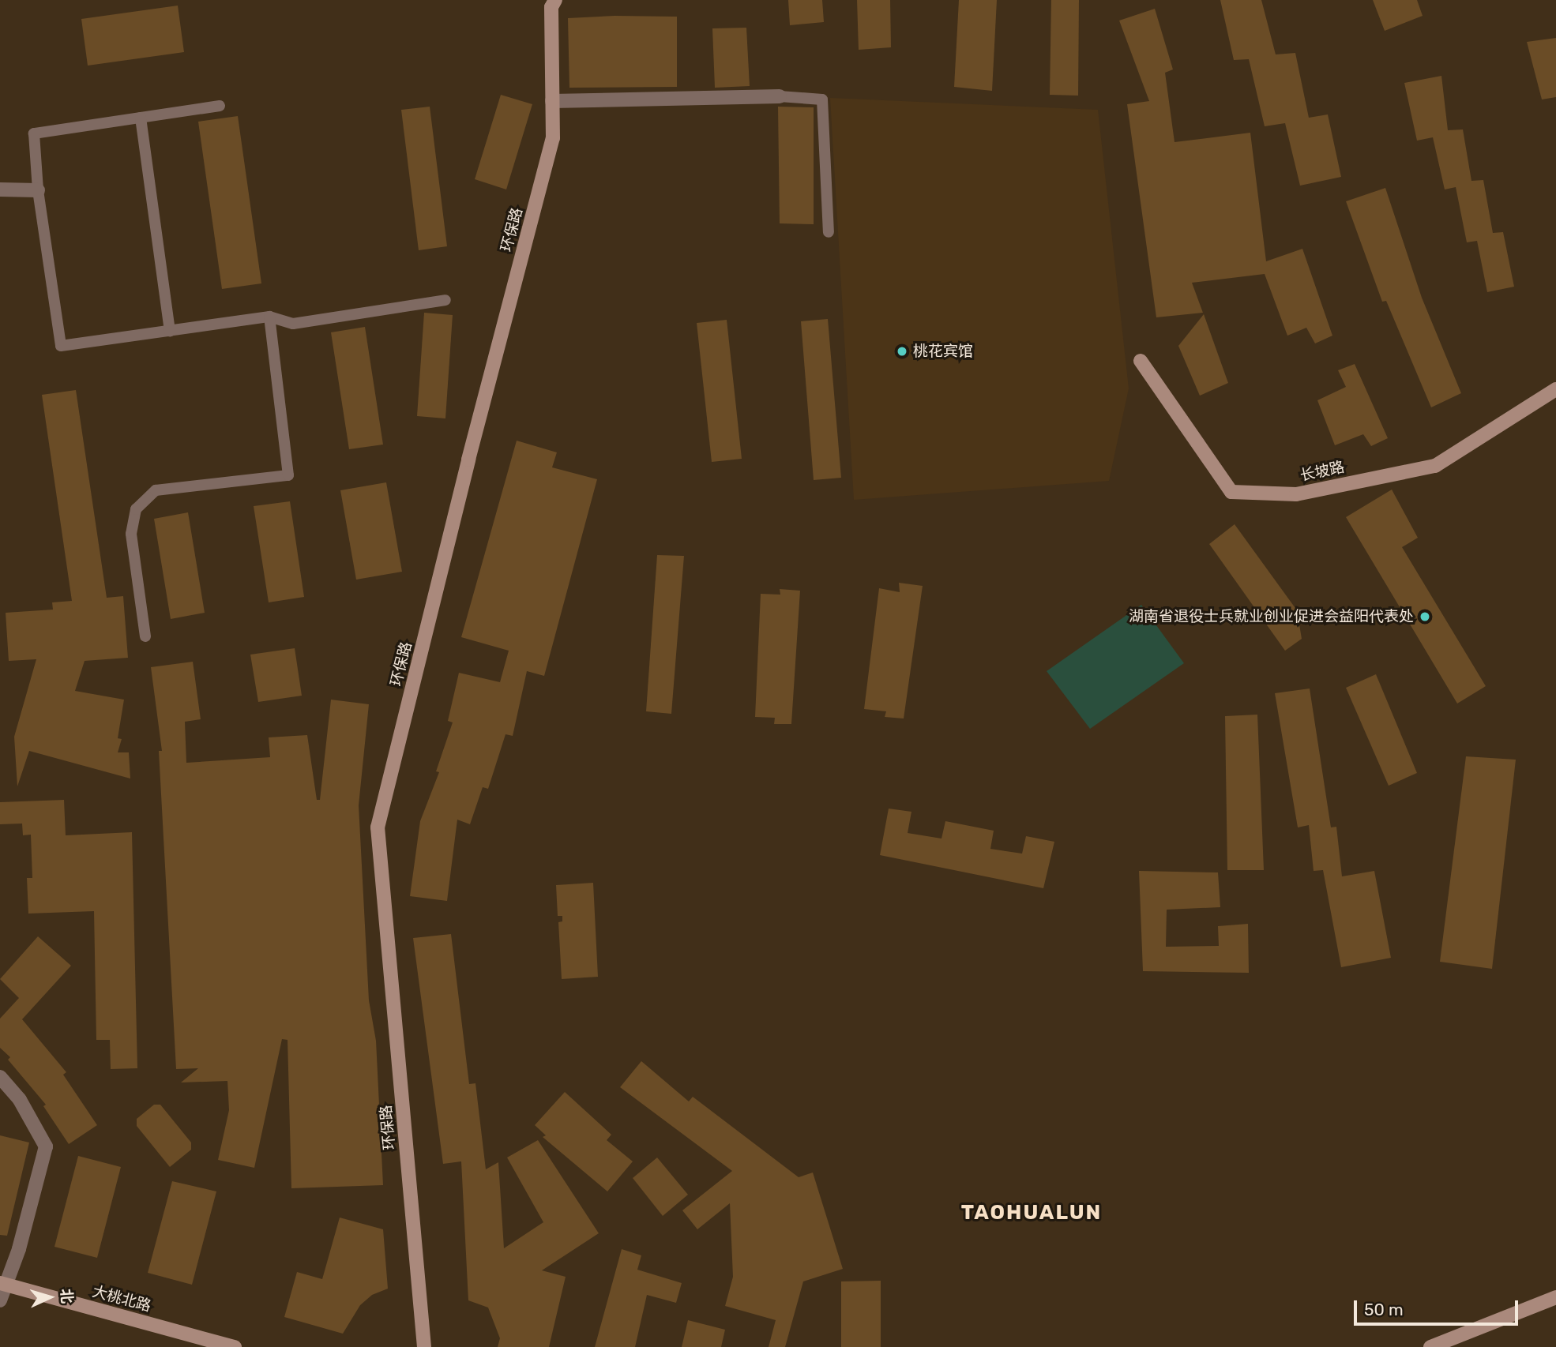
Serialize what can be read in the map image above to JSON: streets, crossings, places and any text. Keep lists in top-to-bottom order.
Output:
{
  "streets": {
    "street": ["环保路", "长坡路", "大桃北路"]
  },
  "districts": ["TAOHUALUN"],
  "places": ["桃花宾馆", "湖南省退役士兵就业创业促进会益阳代表处"],
  "scale_bar": "50 m",
  "north": "right"
}
